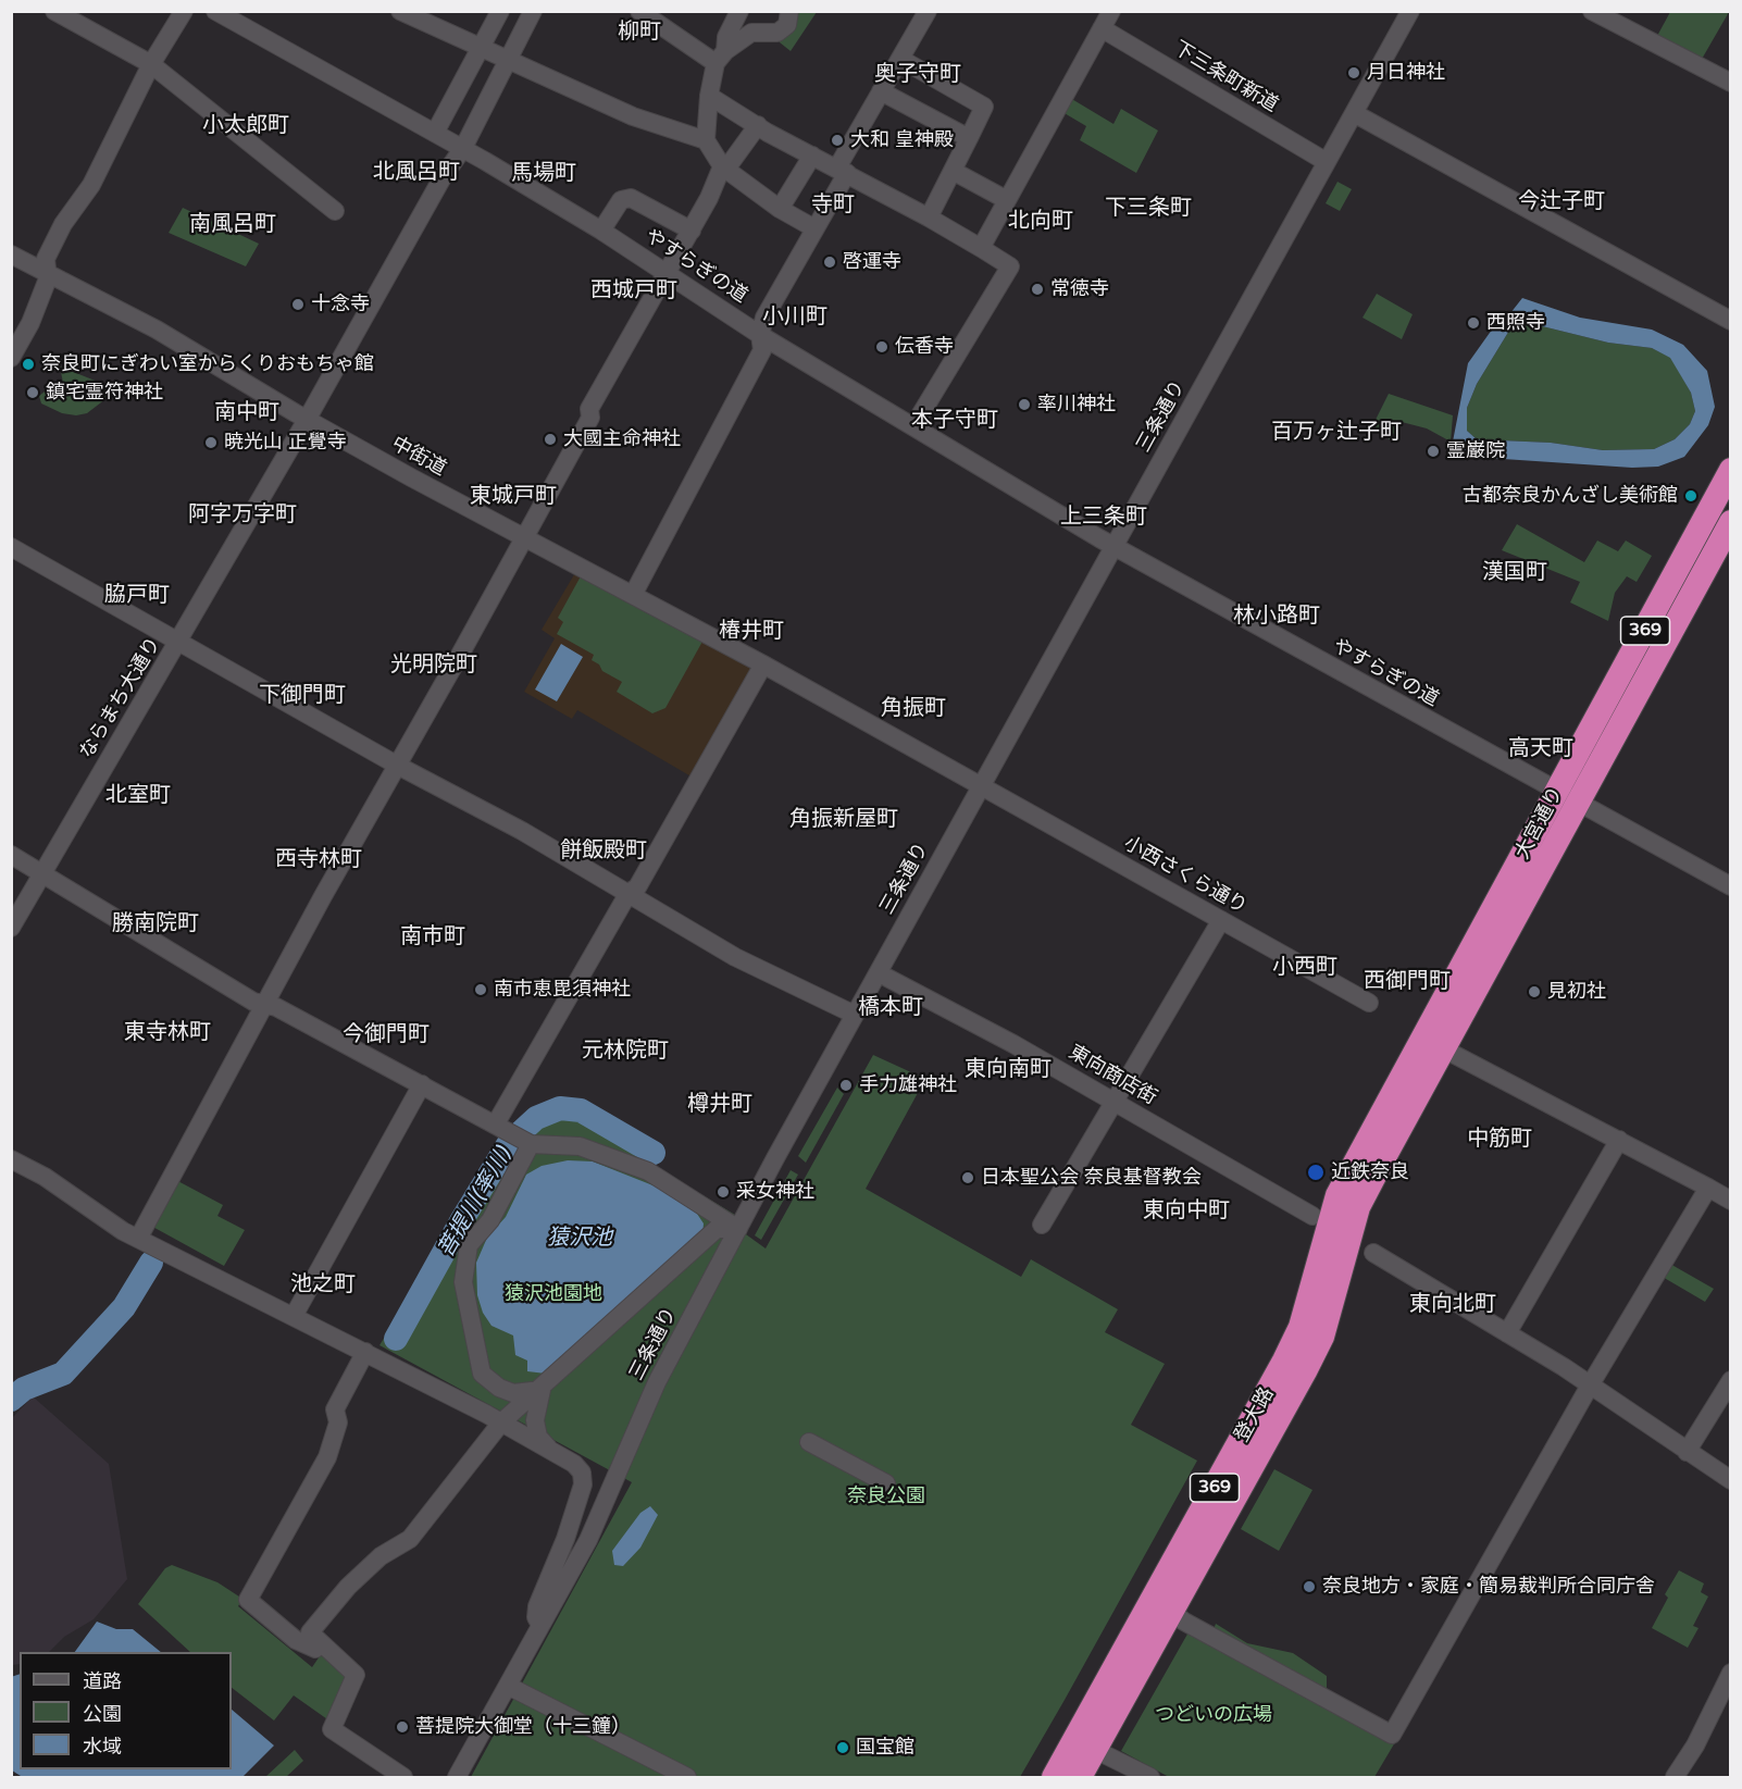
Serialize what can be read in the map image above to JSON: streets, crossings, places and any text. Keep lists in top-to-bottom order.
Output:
{
  "streets": {
    "highway": ["369", "大宮通り", "登大路"],
    "street": [
      "下三条町新道",
      "やすらぎの道",
      "三条通り",
      "中街道",
      "ならまち大通り",
      "小西さくら通り",
      "東向商店街"
    ]
  },
  "crossings": [
    ["下三条町新道", "三条通り"],
    ["やすらぎの道", "三条通り"],
    ["やすらぎの道", "ならまち大通り"],
    ["やすらぎの道", "大宮通り"],
    ["三条通り", "中街道"],
    ["三条通り", "小西さくら通り"],
    ["中街道", "ならまち大通り"],
    ["中街道", "小西さくら通り"],
    ["大宮通り", "登大路"]
  ],
  "districts": [
    "柳町",
    "奥子守町",
    "小太郎町",
    "北風呂町",
    "馬場町",
    "今辻子町",
    "寺町",
    "下三条町",
    "北向町",
    "南風呂町",
    "西城戸町",
    "小川町",
    "南中町",
    "本子守町",
    "百万ヶ辻子町",
    "東城戸町",
    "阿字万字町",
    "上三条町",
    "漢国町",
    "脇戸町",
    "林小路町",
    "椿井町",
    "光明院町",
    "下御門町",
    "角振町",
    "高天町",
    "北室町",
    "角振新屋町",
    "餅飯殿町",
    "西寺林町",
    "勝南院町",
    "南市町",
    "小西町",
    "西御門町",
    "橋本町",
    "東寺林町",
    "今御門町",
    "元林院町",
    "東向南町",
    "樽井町",
    "中筋町",
    "東向中町",
    "池之町",
    "東向北町"
  ],
  "water": ["菩提川(率川)", "猿沢池"],
  "parks": ["猿沢池園地", "奈良公園", "つどいの広場"],
  "places": [
    "月日神社",
    "大和 皇神殿",
    "啓運寺",
    "常徳寺",
    "十念寺",
    "西照寺",
    "伝香寺",
    "奈良町にぎわい室からくりおもちゃ館",
    "鎮宅霊符神社",
    "率川神社",
    "大國主命神社",
    "暁光山 正覺寺",
    "霊巌院",
    "古都奈良かんざし美術館",
    "南市恵毘須神社",
    "見初社",
    "手力雄神社",
    "近鉄奈良",
    "日本聖公会 奈良基督教会",
    "采女神社",
    "奈良地方・家庭・簡易裁判所合同庁舎",
    "菩提院大御堂（十三鐘）",
    "国宝館"
  ],
  "legend": ["道路", "公園", "水域"]
}
